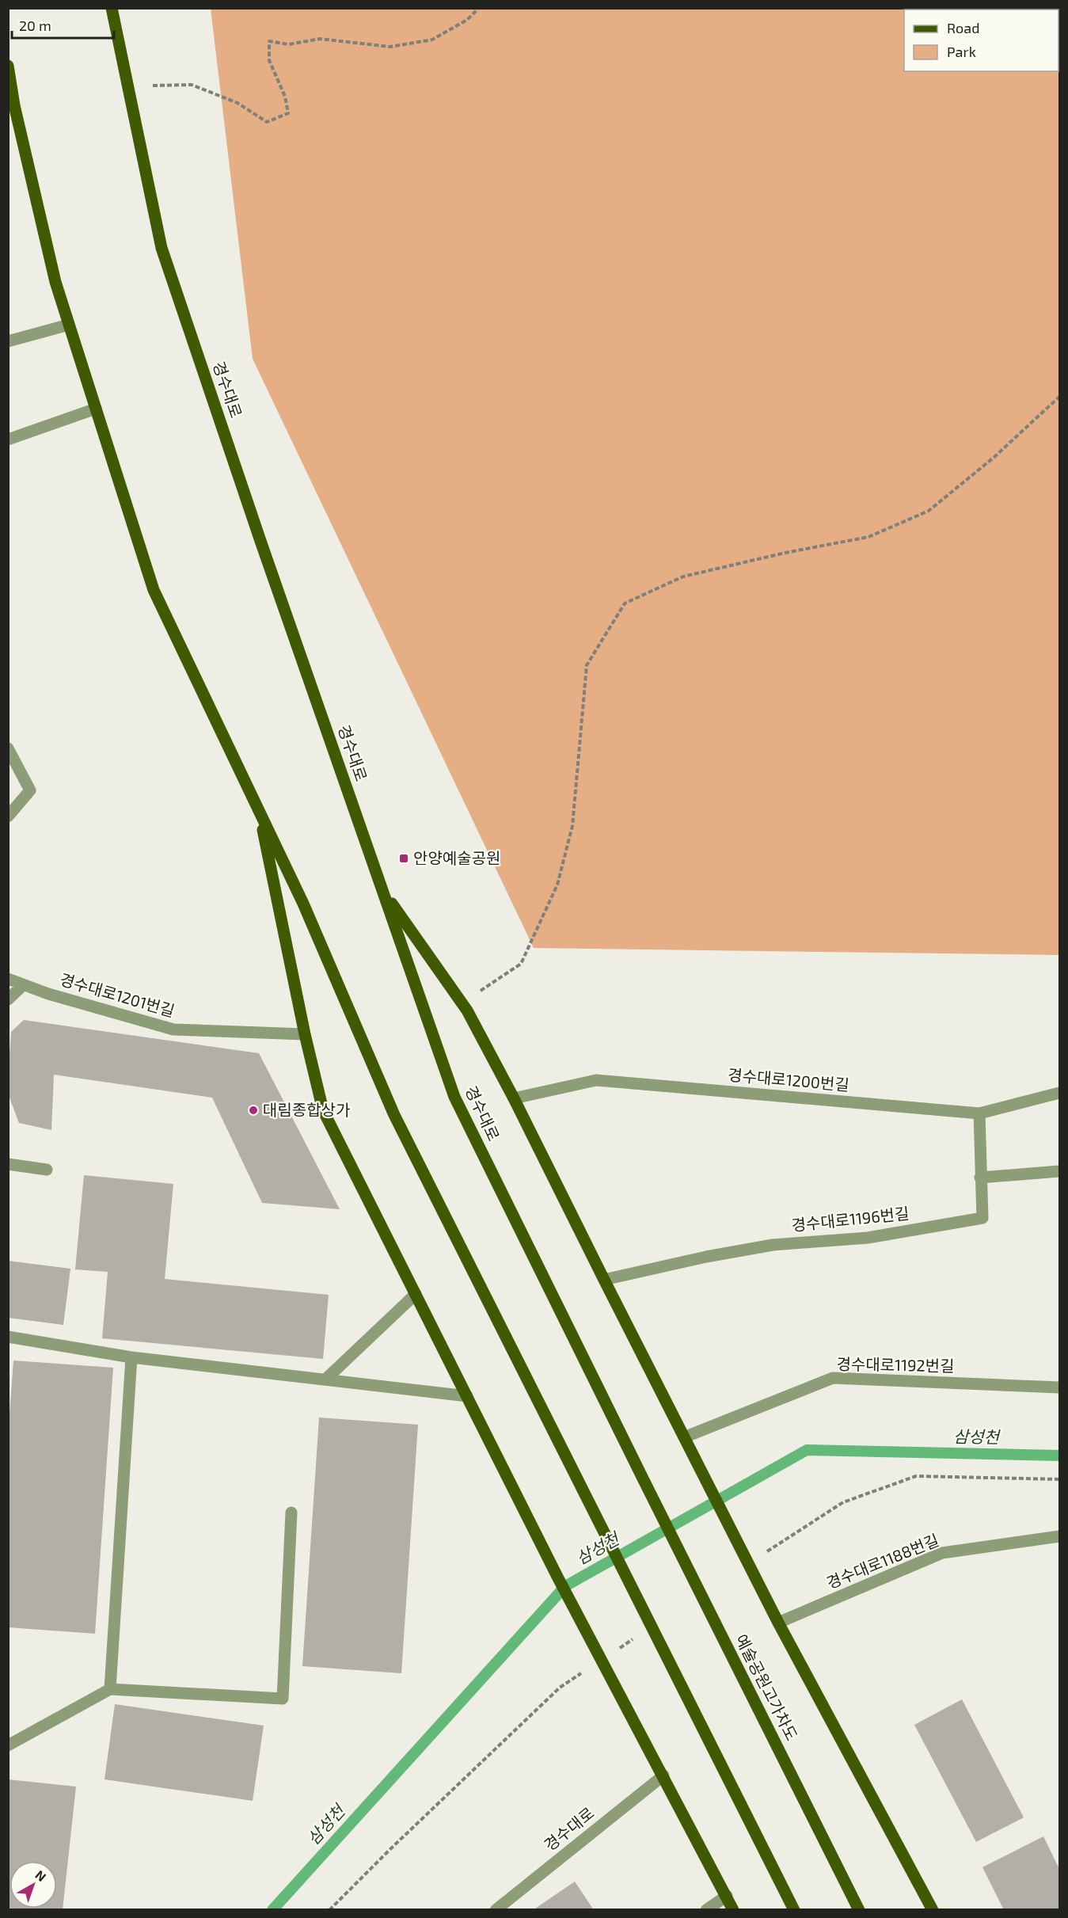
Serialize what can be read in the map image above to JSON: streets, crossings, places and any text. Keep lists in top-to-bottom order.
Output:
{
  "streets": {
    "main road": ["경수대로", "예술공원고가차도"],
    "street": [
      "경수대로1201번길",
      "경수대로1200번길",
      "경수대로1196번길",
      "경수대로1192번길",
      "경수대로1188번길"
    ]
  },
  "crossings": [
    ["경수대로", "예술공원고가차도"]
  ],
  "water": ["삼성천"],
  "places": {
    "transit": ["안양예술공원"],
    "other": ["대림종합상가"]
  },
  "legend": ["Road", "Park"],
  "scale_bar": "20 m",
  "north": "top right"
}
